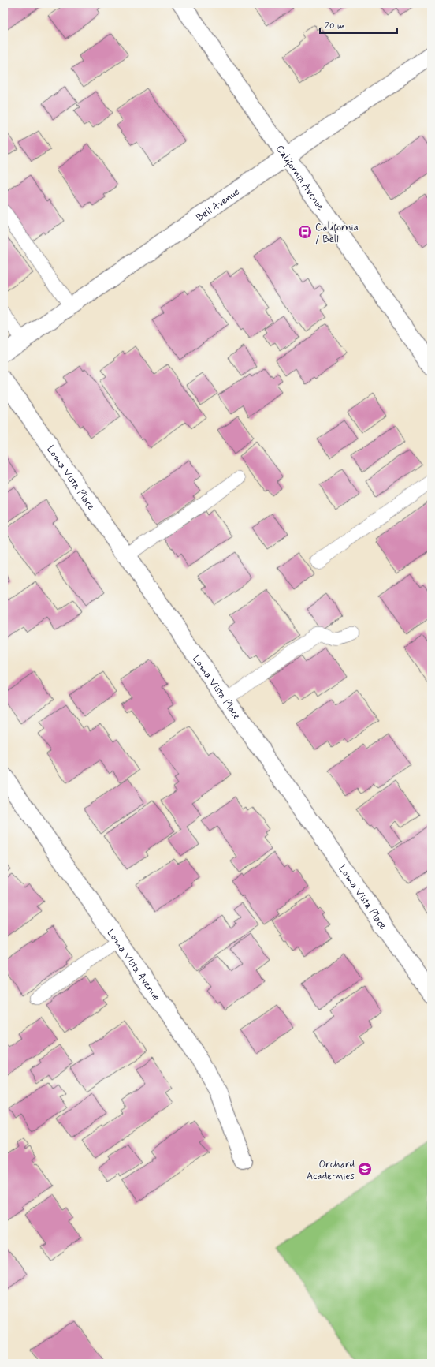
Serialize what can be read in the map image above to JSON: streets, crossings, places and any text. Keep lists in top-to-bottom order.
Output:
{
  "streets": {
    "street": [
      "California Avenue",
      "Bell Avenue",
      "Loma Vista Place",
      "Loma Vista Avenue"
    ]
  },
  "crossings": [
    ["California Avenue", "Bell Avenue"]
  ],
  "places": {
    "bus stop": ["California / Bell"],
    "school or university": ["Orchard Academies"]
  },
  "scale_bar": "20 m"
}
